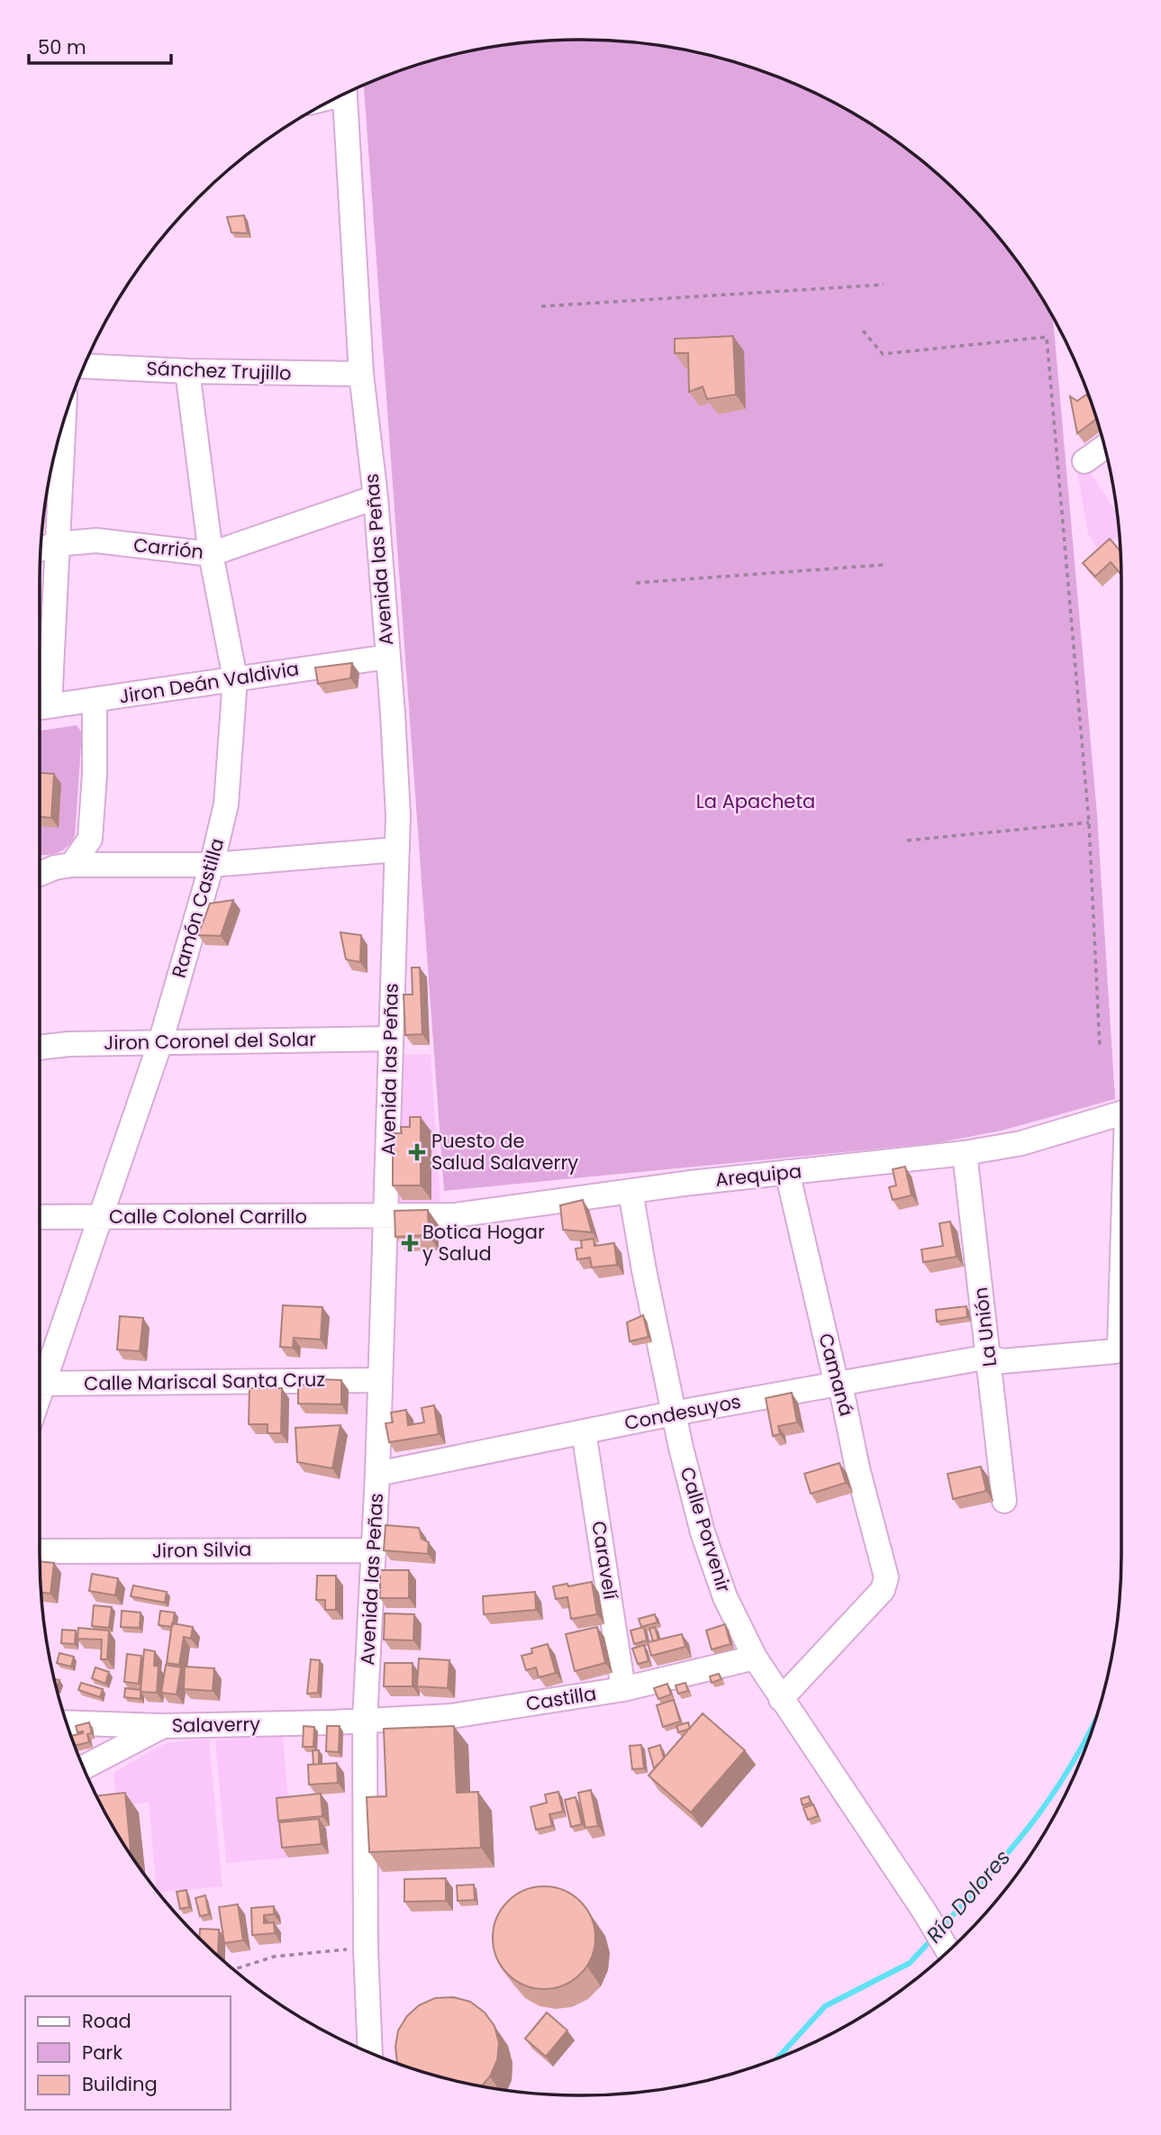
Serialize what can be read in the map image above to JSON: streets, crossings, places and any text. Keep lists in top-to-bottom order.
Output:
{
  "streets": {
    "street": [
      "Sánchez Trujillo",
      "Carrión",
      "Avenida las Peñas",
      "Jiron Deán Valdivia",
      "Ramón Castilla",
      "Jiron Coronel del Solar",
      "Arequipa",
      "Calle Colonel Carrillo",
      "La Unión",
      "Camaná",
      "Calle Mariscal Santa Cruz",
      "Condesuyos",
      "Calle Porvenir",
      "Jiron Silvia",
      "Caravelí",
      "Castilla",
      "Salaverry"
    ]
  },
  "crossings": [
    ["Sánchez Trujillo", "Avenida las Peñas"],
    ["Sánchez Trujillo", "Ramón Castilla"],
    ["Carrión", "Avenida las Peñas"],
    ["Carrión", "Ramón Castilla"],
    ["Avenida las Peñas", "Jiron Deán Valdivia"],
    ["Avenida las Peñas", "Jiron Coronel del Solar"],
    ["Avenida las Peñas", "Arequipa"],
    ["Avenida las Peñas", "Calle Colonel Carrillo"],
    ["Avenida las Peñas", "Calle Mariscal Santa Cruz"],
    ["Avenida las Peñas", "Condesuyos"],
    ["Avenida las Peñas", "Jiron Silvia"],
    ["Avenida las Peñas", "Castilla"],
    ["Avenida las Peñas", "Salaverry"],
    ["Jiron Deán Valdivia", "Ramón Castilla"],
    ["Ramón Castilla", "Jiron Coronel del Solar"],
    ["Ramón Castilla", "Calle Colonel Carrillo"],
    ["Arequipa", "Calle Colonel Carrillo"],
    ["Arequipa", "La Unión"],
    ["Arequipa", "Camaná"],
    ["Arequipa", "Calle Porvenir"],
    ["La Unión", "Condesuyos"],
    ["Camaná", "Condesuyos"],
    ["Camaná", "Calle Porvenir"],
    ["Condesuyos", "Calle Porvenir"],
    ["Condesuyos", "Caravelí"],
    ["Calle Porvenir", "Castilla"],
    ["Caravelí", "Castilla"],
    ["Castilla", "Salaverry"]
  ],
  "water": ["Río Dolores"],
  "parks": ["La Apacheta"],
  "places": {
    "health": ["Puesto de Salud Salaverry", "Botica Hogar y Salud"]
  },
  "legend": ["Road", "Park", "Building"],
  "scale_bar": "50 m"
}
